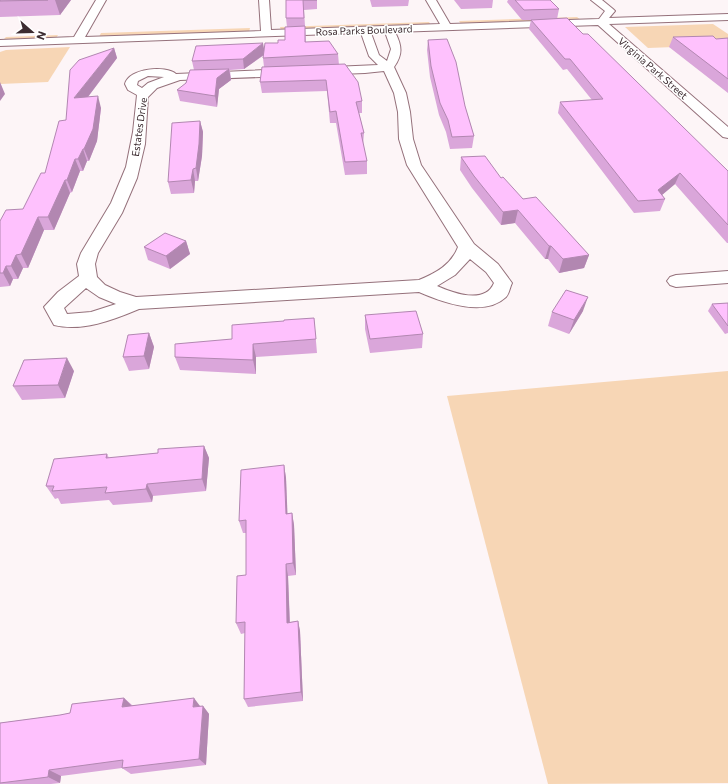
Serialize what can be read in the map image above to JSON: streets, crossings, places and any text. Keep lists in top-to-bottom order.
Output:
{
  "streets": {
    "street": ["Rosa Parks Boulevard", "Virginia Park Street", "Estates Drive"]
  },
  "crossings": [
    ["Rosa Parks Boulevard", "Virginia Park Street"]
  ],
  "north": "right"
}
